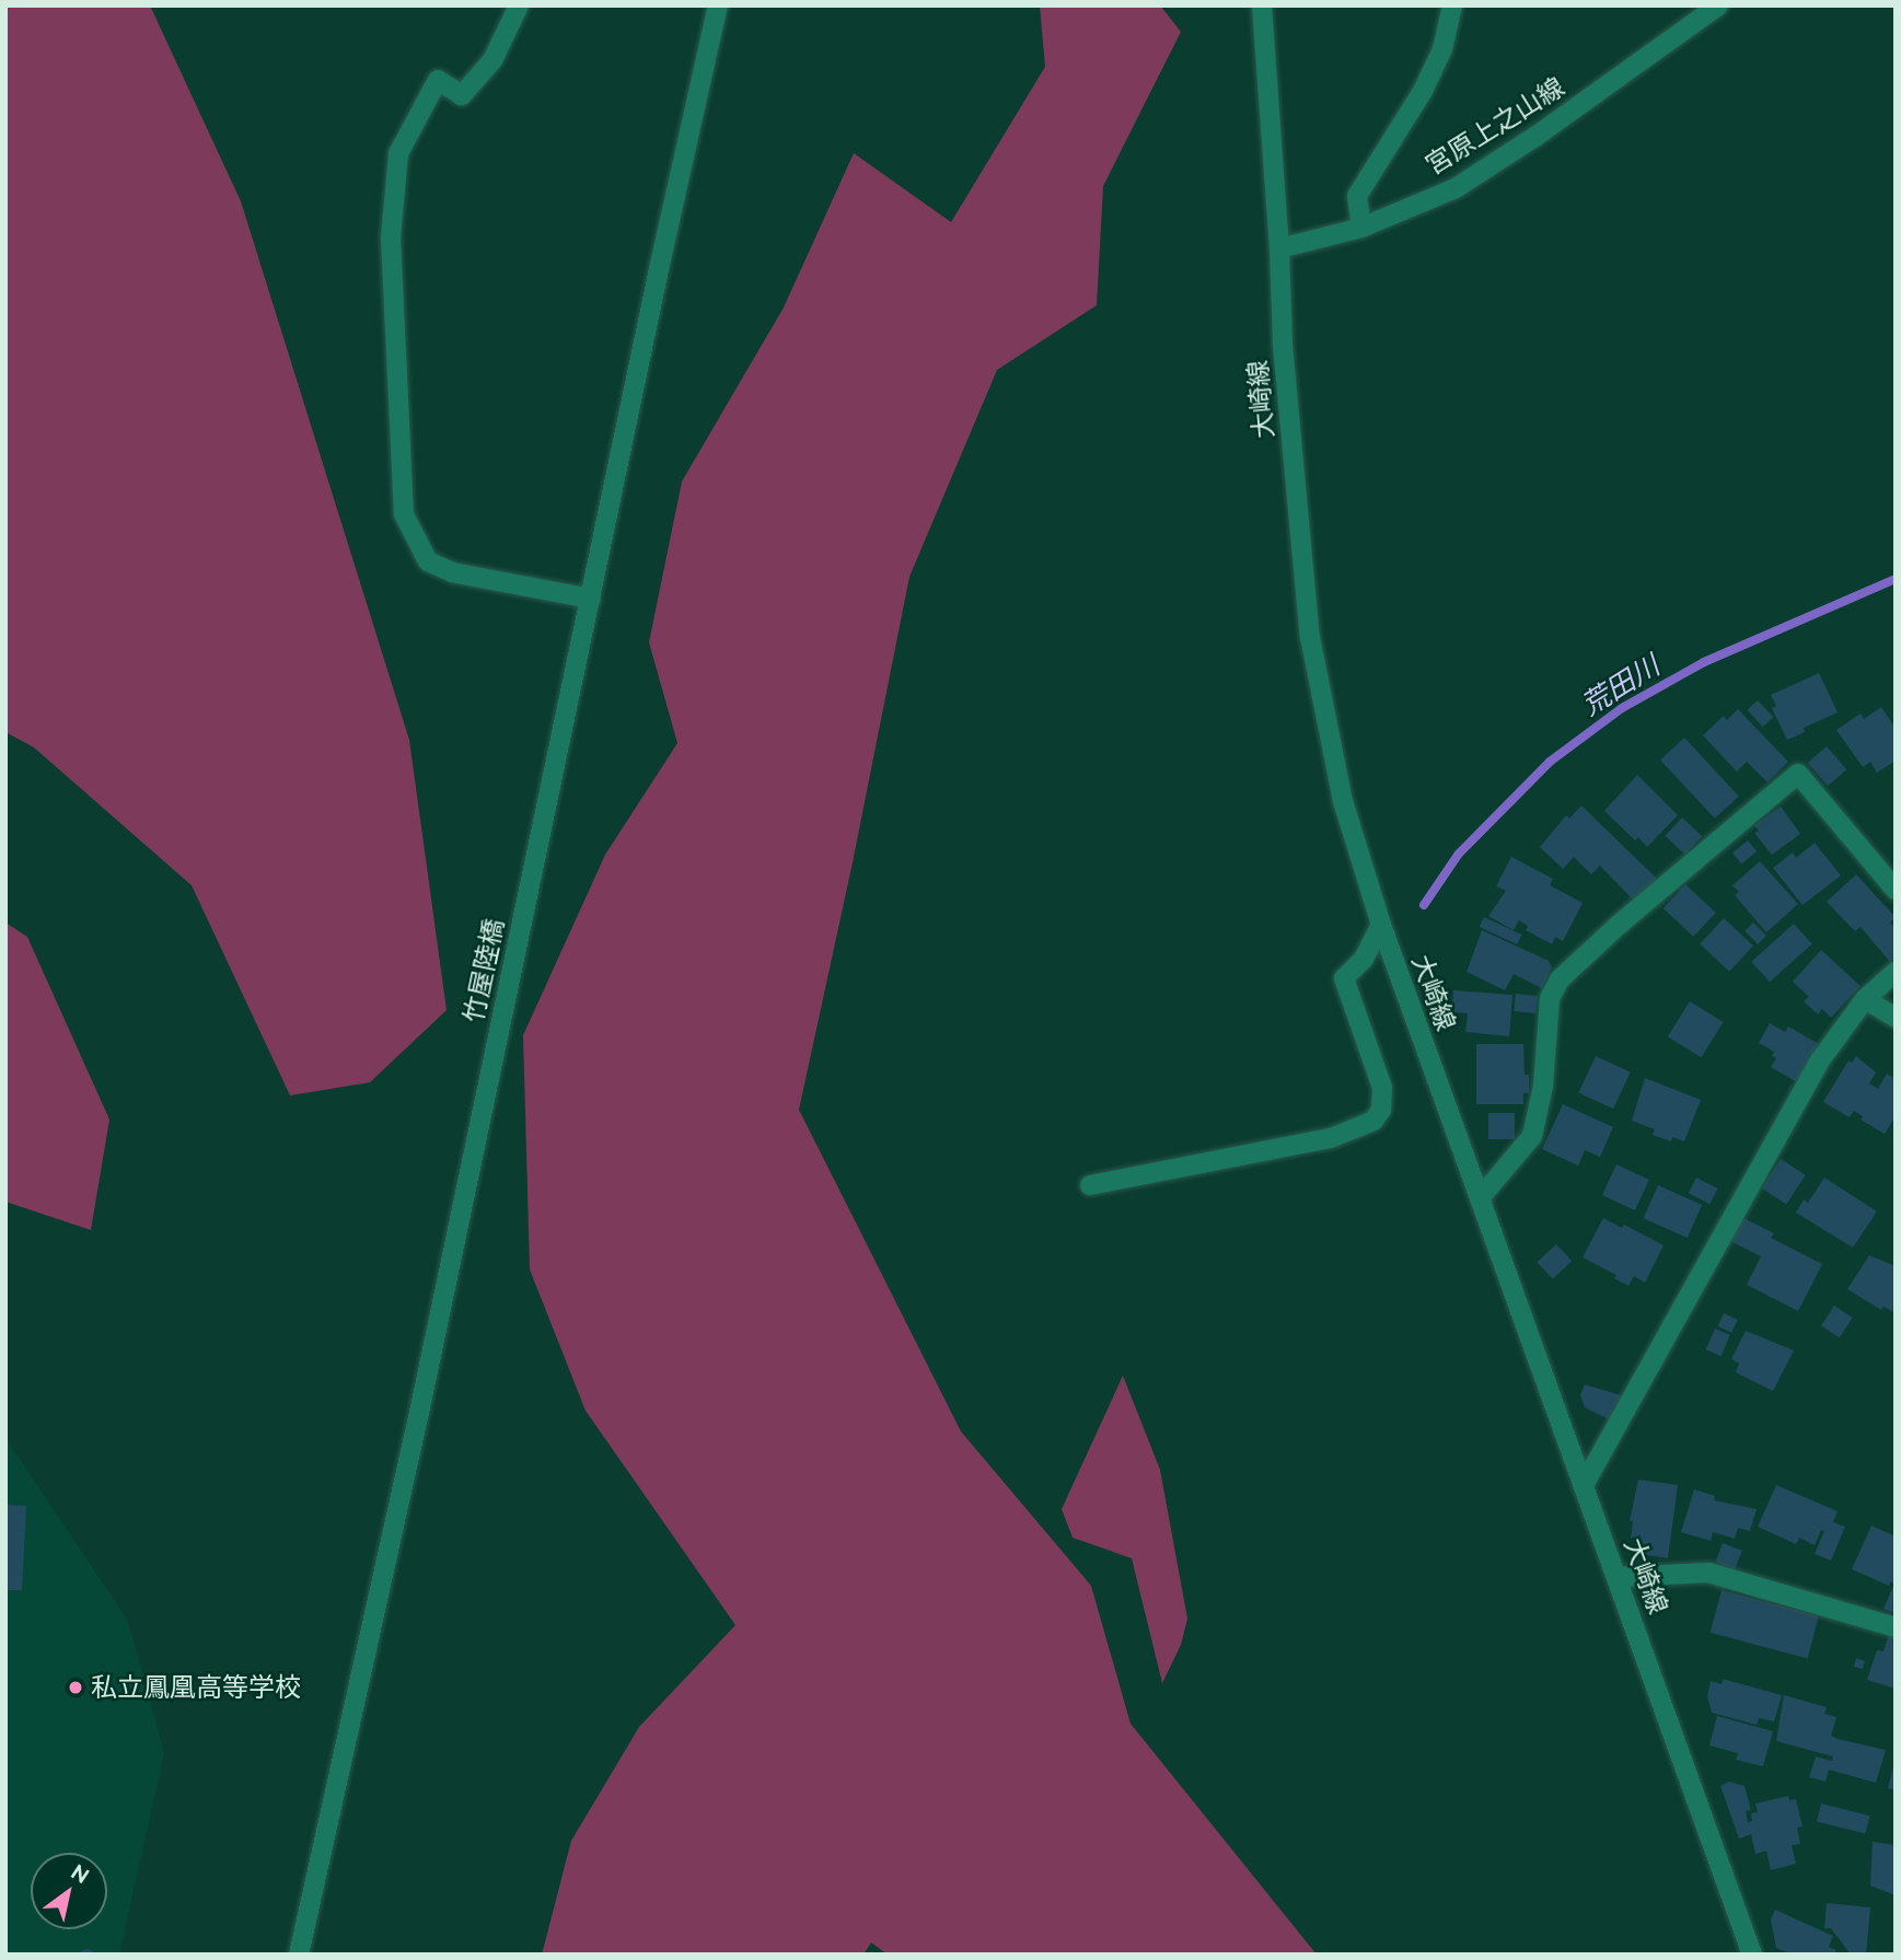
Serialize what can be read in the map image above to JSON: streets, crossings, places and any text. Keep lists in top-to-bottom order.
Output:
{
  "streets": {
    "street": ["宮原上之山線", "大崎線", "竹屋陸橋"]
  },
  "crossings": [
    ["宮原上之山線", "大崎線"]
  ],
  "water": ["荒田川"],
  "places": ["私立鳳凰高等学校"],
  "north": "top right"
}
